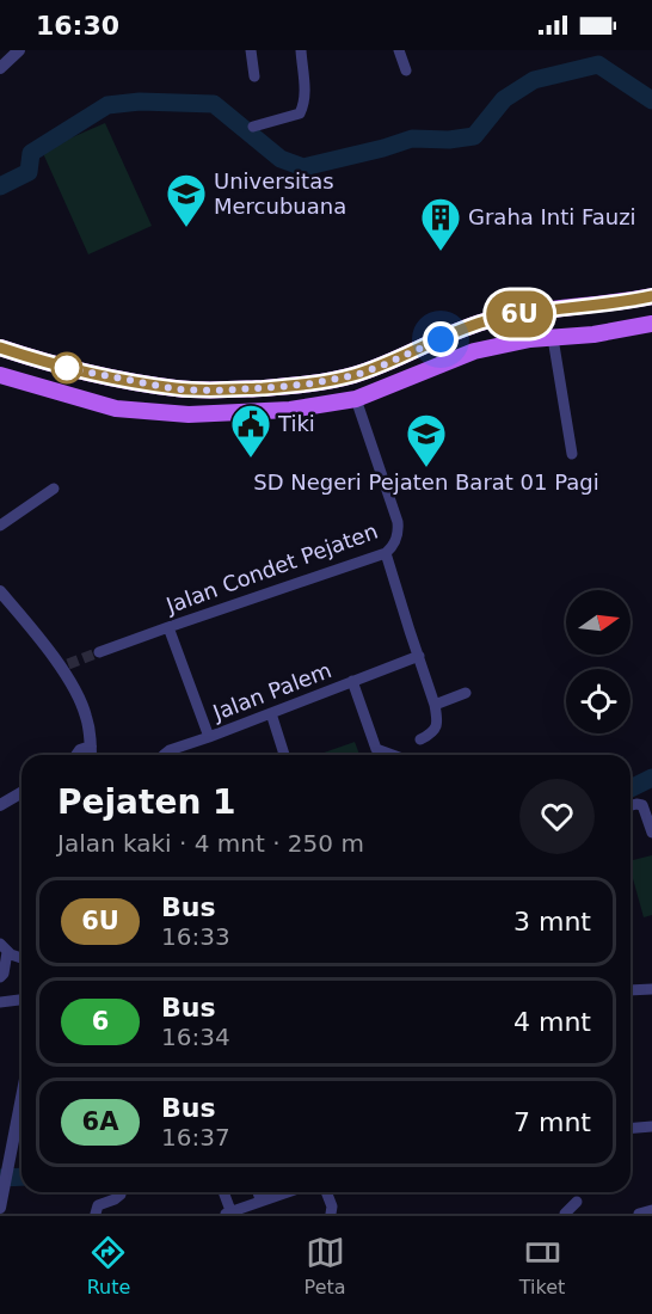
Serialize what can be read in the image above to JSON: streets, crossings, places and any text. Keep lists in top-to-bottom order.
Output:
{
  "streets": {
    "street": ["Jalan Condet Pejaten", "Jalan Palem"]
  },
  "crossings": [
    ["Jalan Condet Pejaten", "Jalan Palem"]
  ],
  "places": {
    "school or university": ["Universitas Mercubuana", "SD Negeri Pejaten Barat 01 Pagi"],
    "building": ["Graha Inti Fauzi"],
    "public building": ["Tiki"]
  },
  "lines": ["bus line 6U"],
  "north": "right",
  "page": {
    "status": "16:30",
    "on_map": "6U",
    "heading": ["Pejaten 1", "Jalan kaki · 4 mnt · 250 m"],
    "list": [
      {
        "mark": "6U",
        "name": "Bus",
        "note": "16:33",
        "value": "3 mnt"
      },
      {
        "mark": "6",
        "name": "Bus",
        "note": "16:34",
        "value": "4 mnt"
      },
      {
        "mark": "6A",
        "name": "Bus",
        "note": "16:37",
        "value": "7 mnt"
      }
    ],
    "tabs": ["Rute", "Peta", "Tiket"]
  }
}
